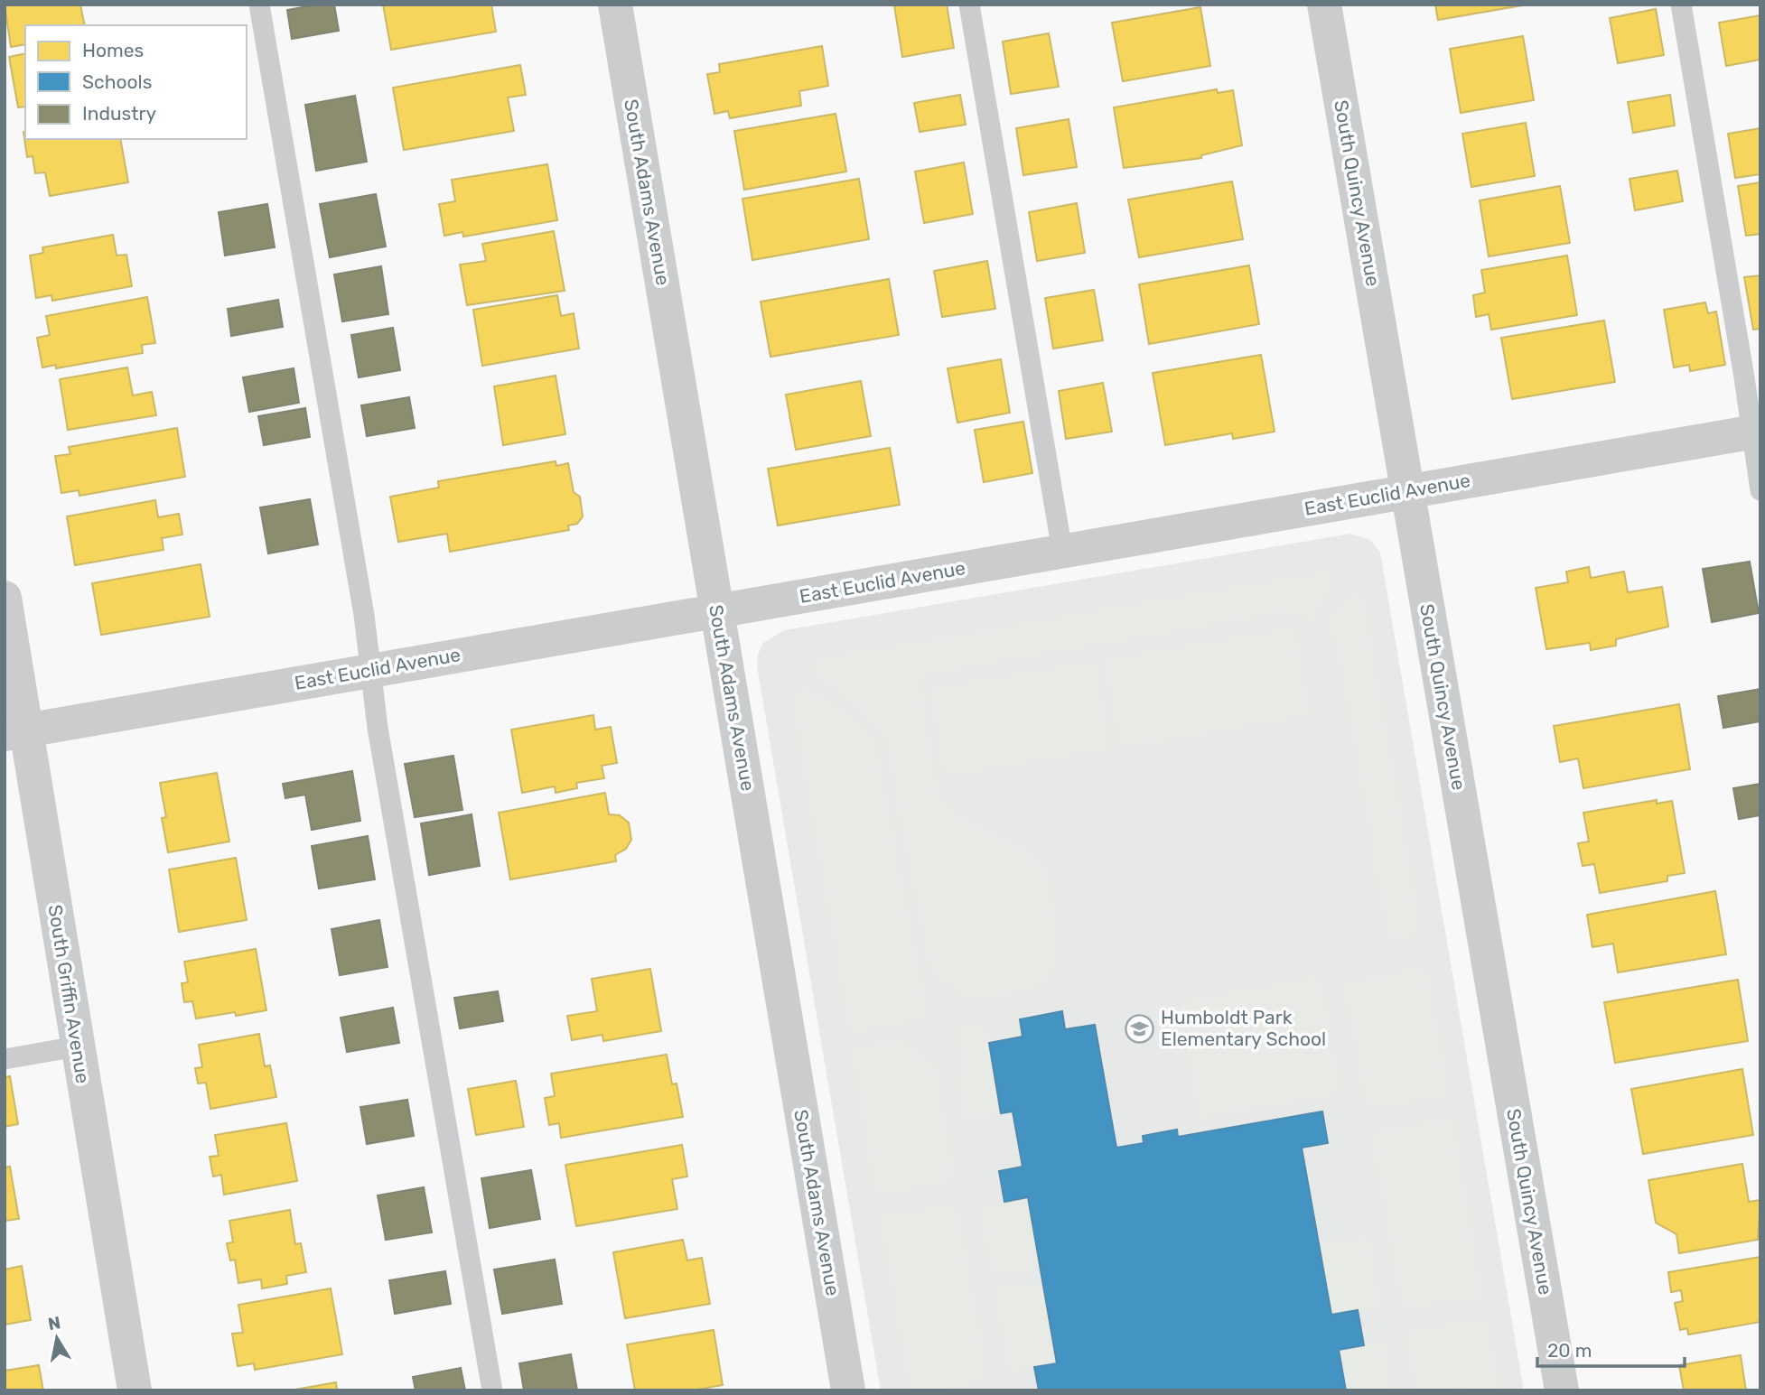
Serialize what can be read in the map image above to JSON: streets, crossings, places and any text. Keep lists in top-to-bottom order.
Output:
{
  "streets": {
    "street": [
      "South Adams Avenue",
      "South Quincy Avenue",
      "East Euclid Avenue",
      "South Griffin Avenue"
    ]
  },
  "crossings": [
    ["South Adams Avenue", "East Euclid Avenue"],
    ["South Quincy Avenue", "East Euclid Avenue"],
    ["East Euclid Avenue", "South Griffin Avenue"]
  ],
  "places": {
    "school or university": ["Humboldt Park Elementary School"]
  },
  "legend": ["Homes", "Schools", "Industry"],
  "scale_bar": "20 m",
  "north": "top"
}
